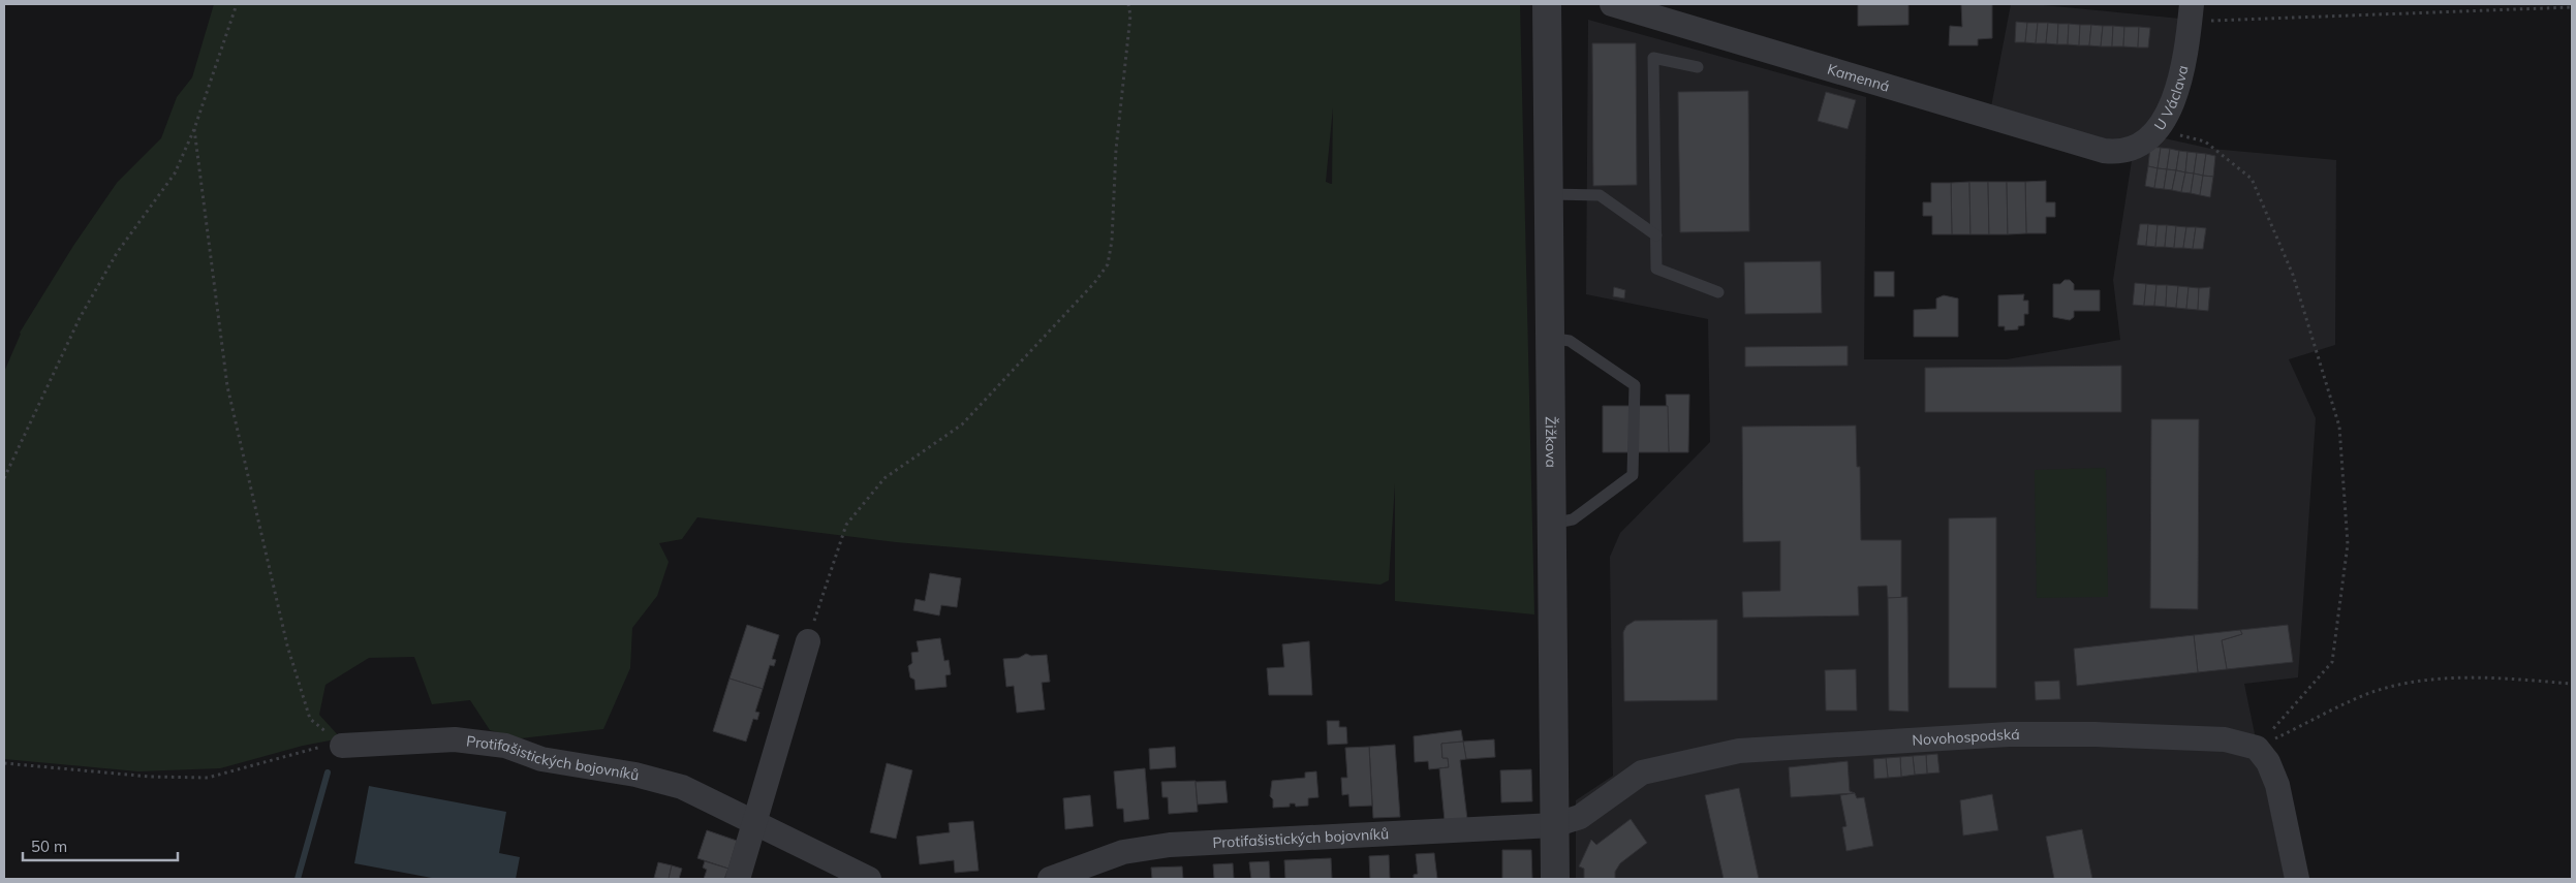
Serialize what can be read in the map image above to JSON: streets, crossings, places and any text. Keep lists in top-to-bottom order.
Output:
{
  "streets": {
    "street": [
      "Kamenná",
      "U Václava",
      "Žižkova",
      "Novohospodská",
      "Protifašistických bojovníků"
    ]
  },
  "crossings": [
    ["Kamenná", "U Václava"],
    ["Žižkova", "Novohospodská"],
    ["Žižkova", "Protifašistických bojovníků"],
    ["Novohospodská", "Protifašistických bojovníků"]
  ],
  "scale_bar": "50 m"
}
